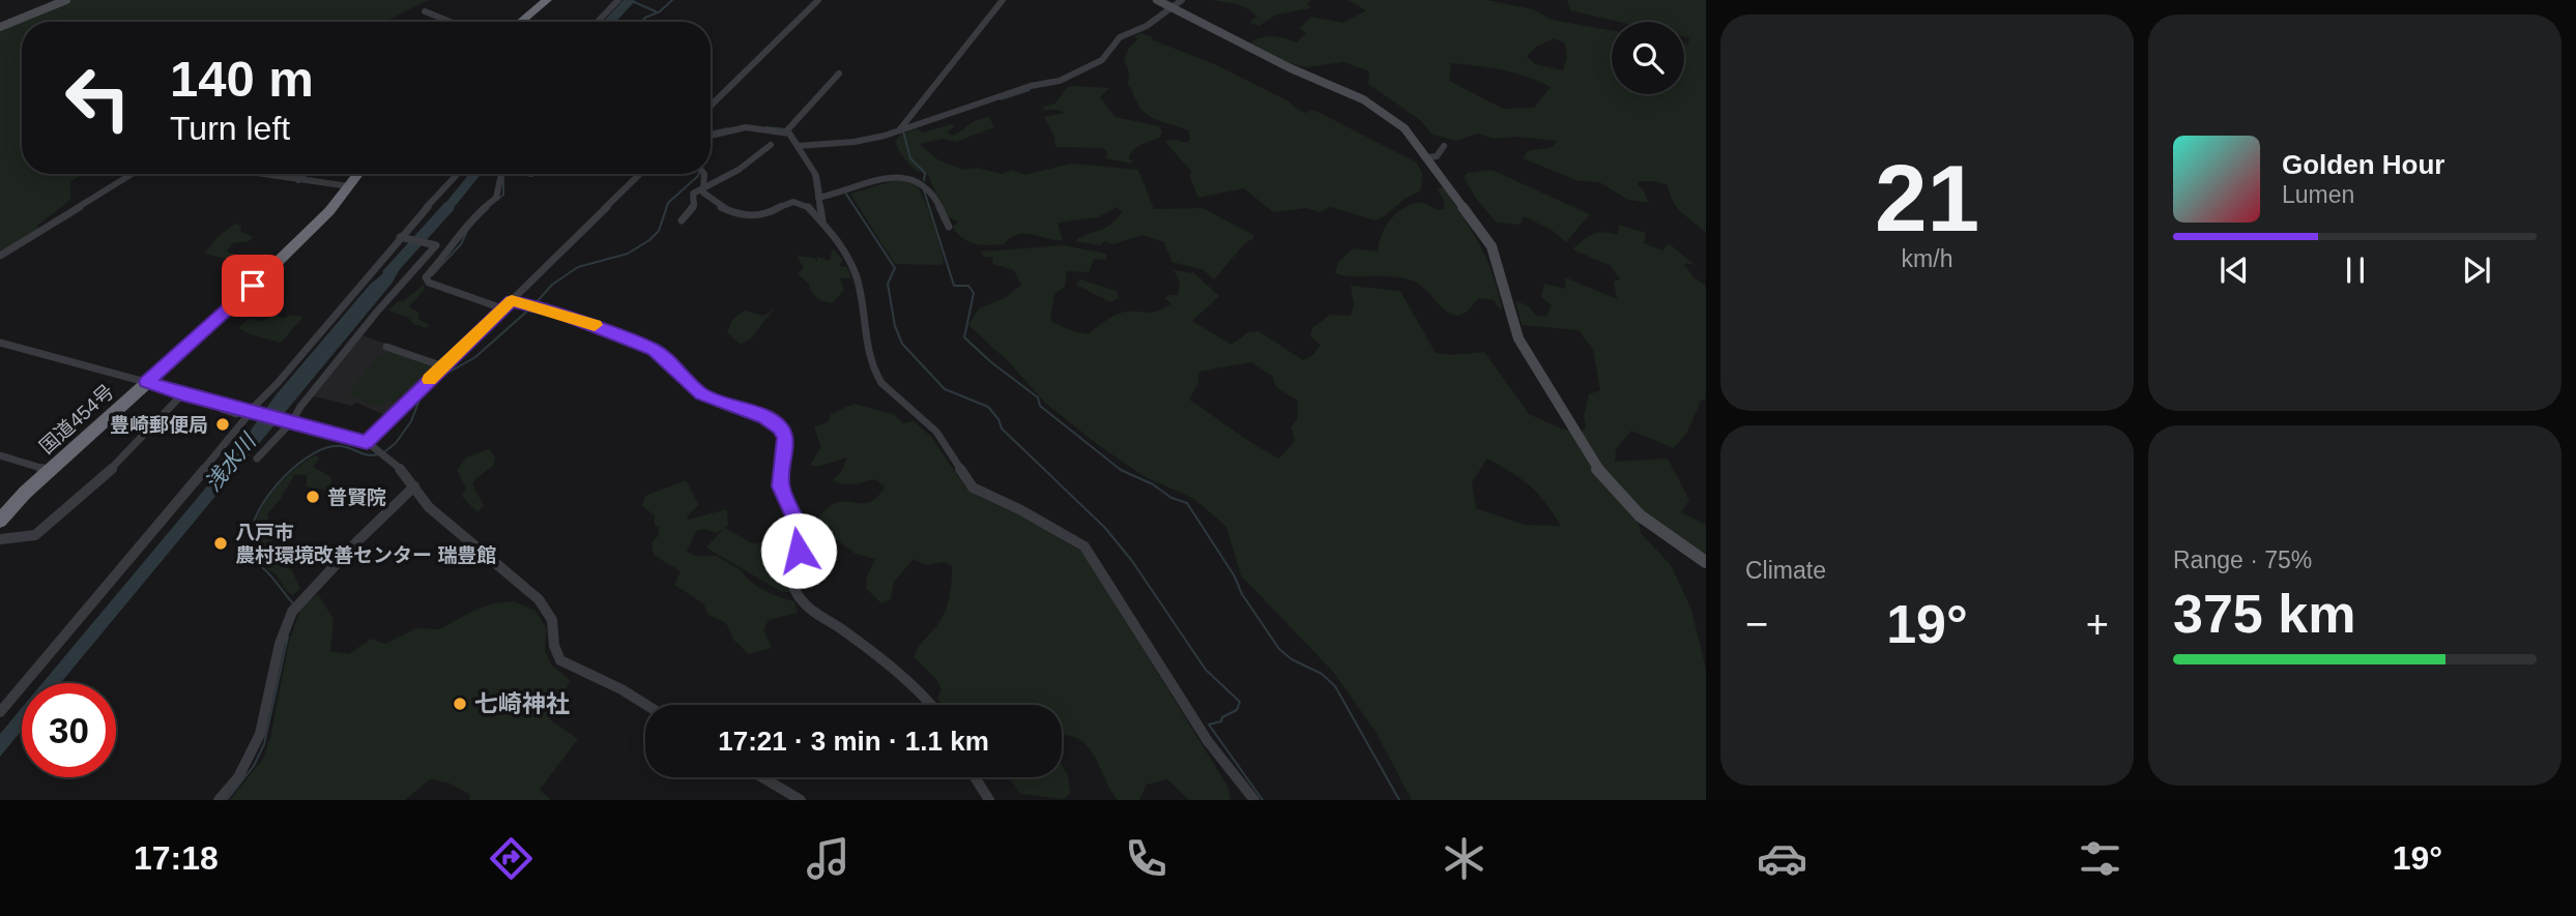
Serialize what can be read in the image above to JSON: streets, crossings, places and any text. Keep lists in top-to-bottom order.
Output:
{
  "streets": {
    "highway": ["国道454号"]
  },
  "water": ["浅水川"],
  "places": [
    "豊崎郵便局",
    "普賢院",
    "八戸市 農村環境改善センター 瑞豊館",
    "七崎神社"
  ],
  "page": {
    "tile": [
      ["21", "km/h"],
      "Climate",
      ["Range · 75%", "375 km"]
    ],
    "turn": ["140 m", "Turn left"],
    "song": ["Golden Hour", "Lumen"],
    "heat": ["−", "19°", "+"],
    "limit": "30",
    "trip": "17:21 · 3 min · 1.1 km",
    "tabs": ["17:18", "19°"]
  }
}
